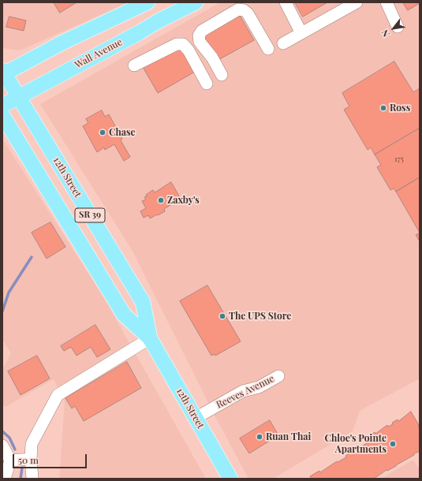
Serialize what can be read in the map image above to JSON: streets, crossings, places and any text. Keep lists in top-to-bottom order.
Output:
{
  "streets": {
    "main road": ["Wall Avenue", "12th Street", "SR 39"],
    "street": ["Reeves Avenue"]
  },
  "crossings": [
    ["Wall Avenue", "12th Street"],
    ["12th Street", "Reeves Avenue"]
  ],
  "places": [
    "Ross",
    "Chase",
    "Zaxby's",
    "The UPS Store",
    "Ruan Thai",
    "Chloe's Pointe Apartments"
  ],
  "house_numbers": ["175"],
  "scale_bar": "50 m",
  "north": "bottom left"
}
